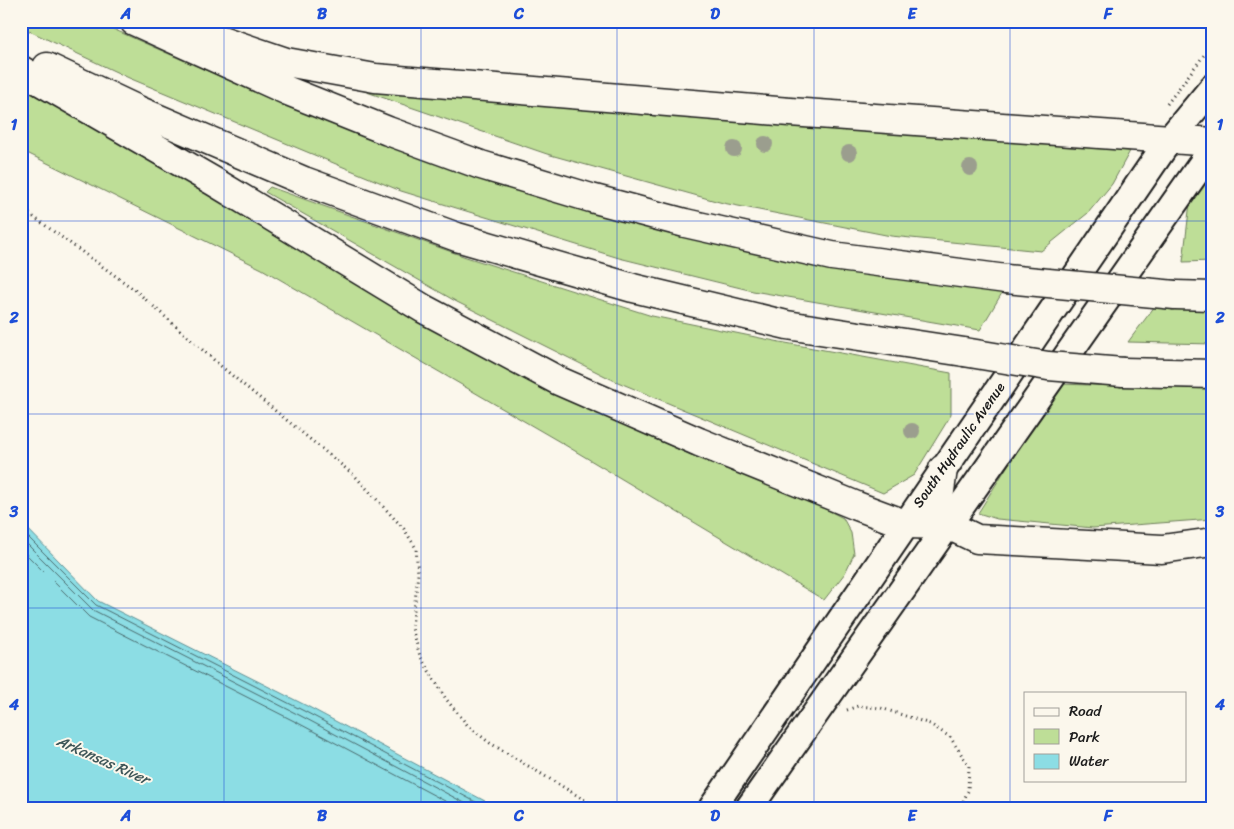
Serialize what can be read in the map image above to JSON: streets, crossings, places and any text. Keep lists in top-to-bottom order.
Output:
{
  "streets": {
    "street": ["South Hydraulic Avenue"]
  },
  "water": ["Arkansas River"],
  "legend": ["Road", "Park", "Water"],
  "grid": {
    "columns": [
      "A",
      "B",
      "C",
      "D",
      "E",
      "F"
    ],
    "rows": [
      "1",
      "2",
      "3",
      "4"
    ]
  }
}
